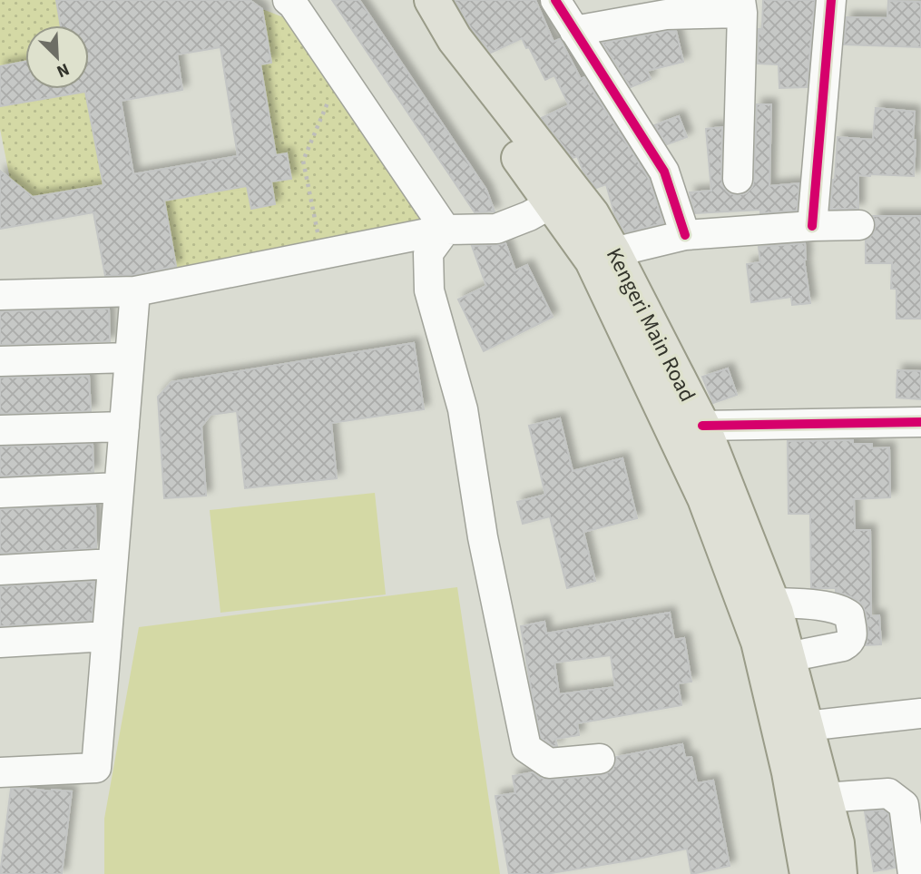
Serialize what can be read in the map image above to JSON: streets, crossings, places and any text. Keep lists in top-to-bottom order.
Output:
{
  "streets": {
    "main road": ["Kengeri Main Road"]
  },
  "north": "bottom right"
}
